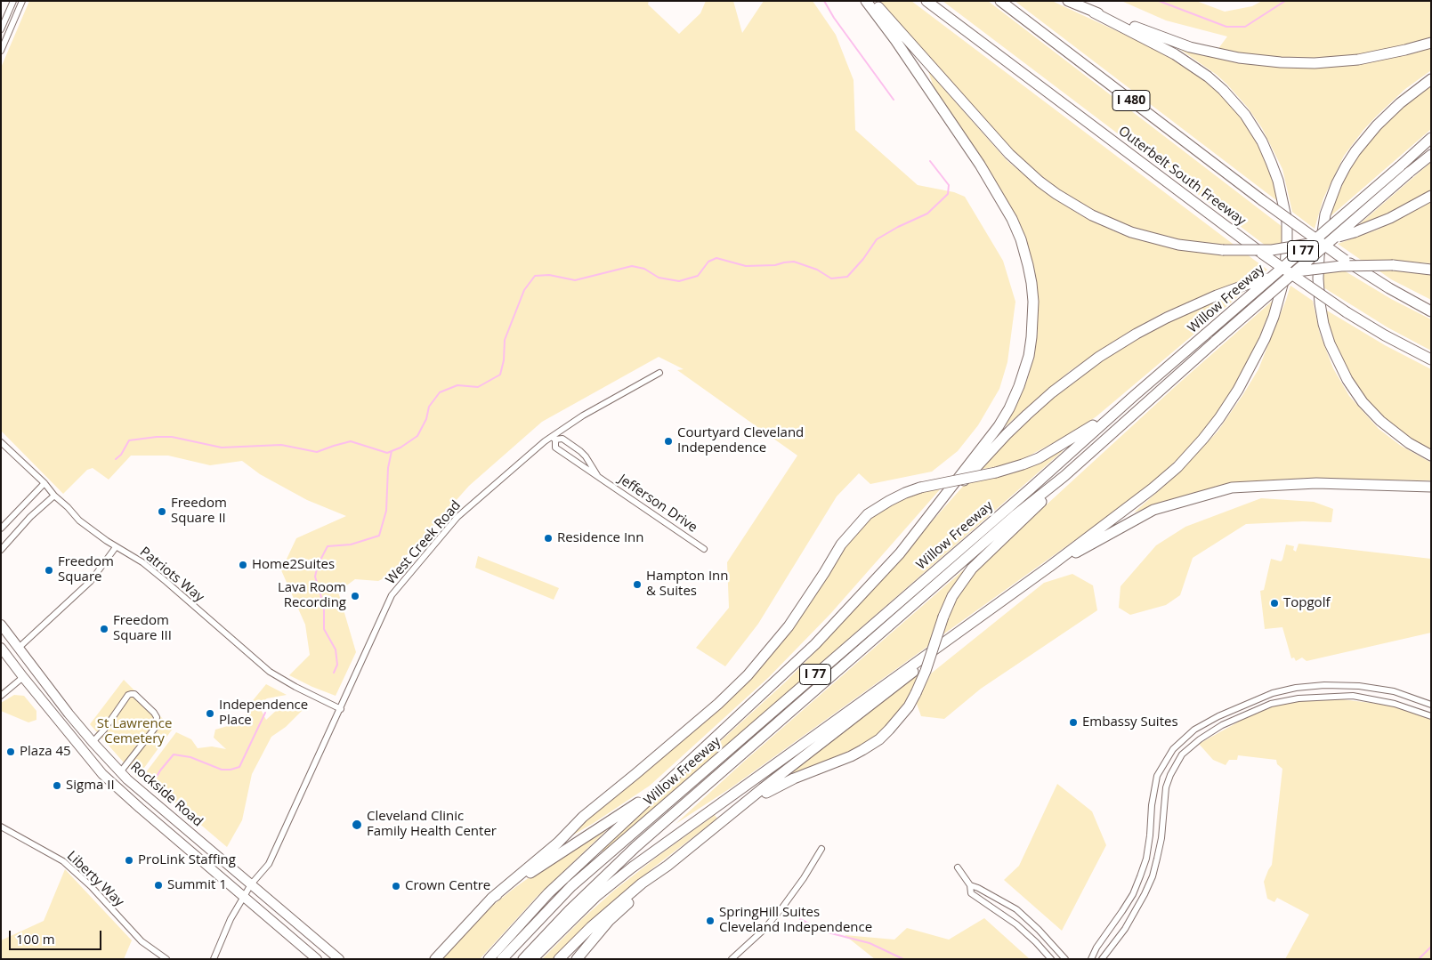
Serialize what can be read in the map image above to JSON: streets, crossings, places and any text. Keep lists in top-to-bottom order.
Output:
{
  "streets": {
    "highway": [
      "I 480",
      "Outerbelt South Freeway",
      "I 77",
      "Willow Freeway"
    ],
    "main road": ["Rockside Road"],
    "street": [
      "Jefferson Drive",
      "West Creek Road",
      "Patriots Way",
      "Liberty Way"
    ]
  },
  "crossings": [
    ["Jefferson Drive", "West Creek Road"],
    ["West Creek Road", "Patriots Way"],
    ["West Creek Road", "Rockside Road"]
  ],
  "parks": ["St Lawrence Cemetery"],
  "places": [
    "Courtyard Cleveland Independence",
    "Freedom Square II",
    "Residence Inn",
    "Home2Suites",
    "Freedom Square",
    "Hampton Inn & Suites",
    "Lava Room Recording",
    "Topgolf",
    "Freedom Square III",
    "Independence Place",
    "Embassy Suites",
    "Plaza 45",
    "Sigma II",
    "Cleveland Clinic Family Health Center",
    "ProLink Staffing",
    "Summit 1",
    "Crown Centre",
    "SpringHill Suites Cleveland Independence"
  ],
  "scale_bar": "100 m"
}
